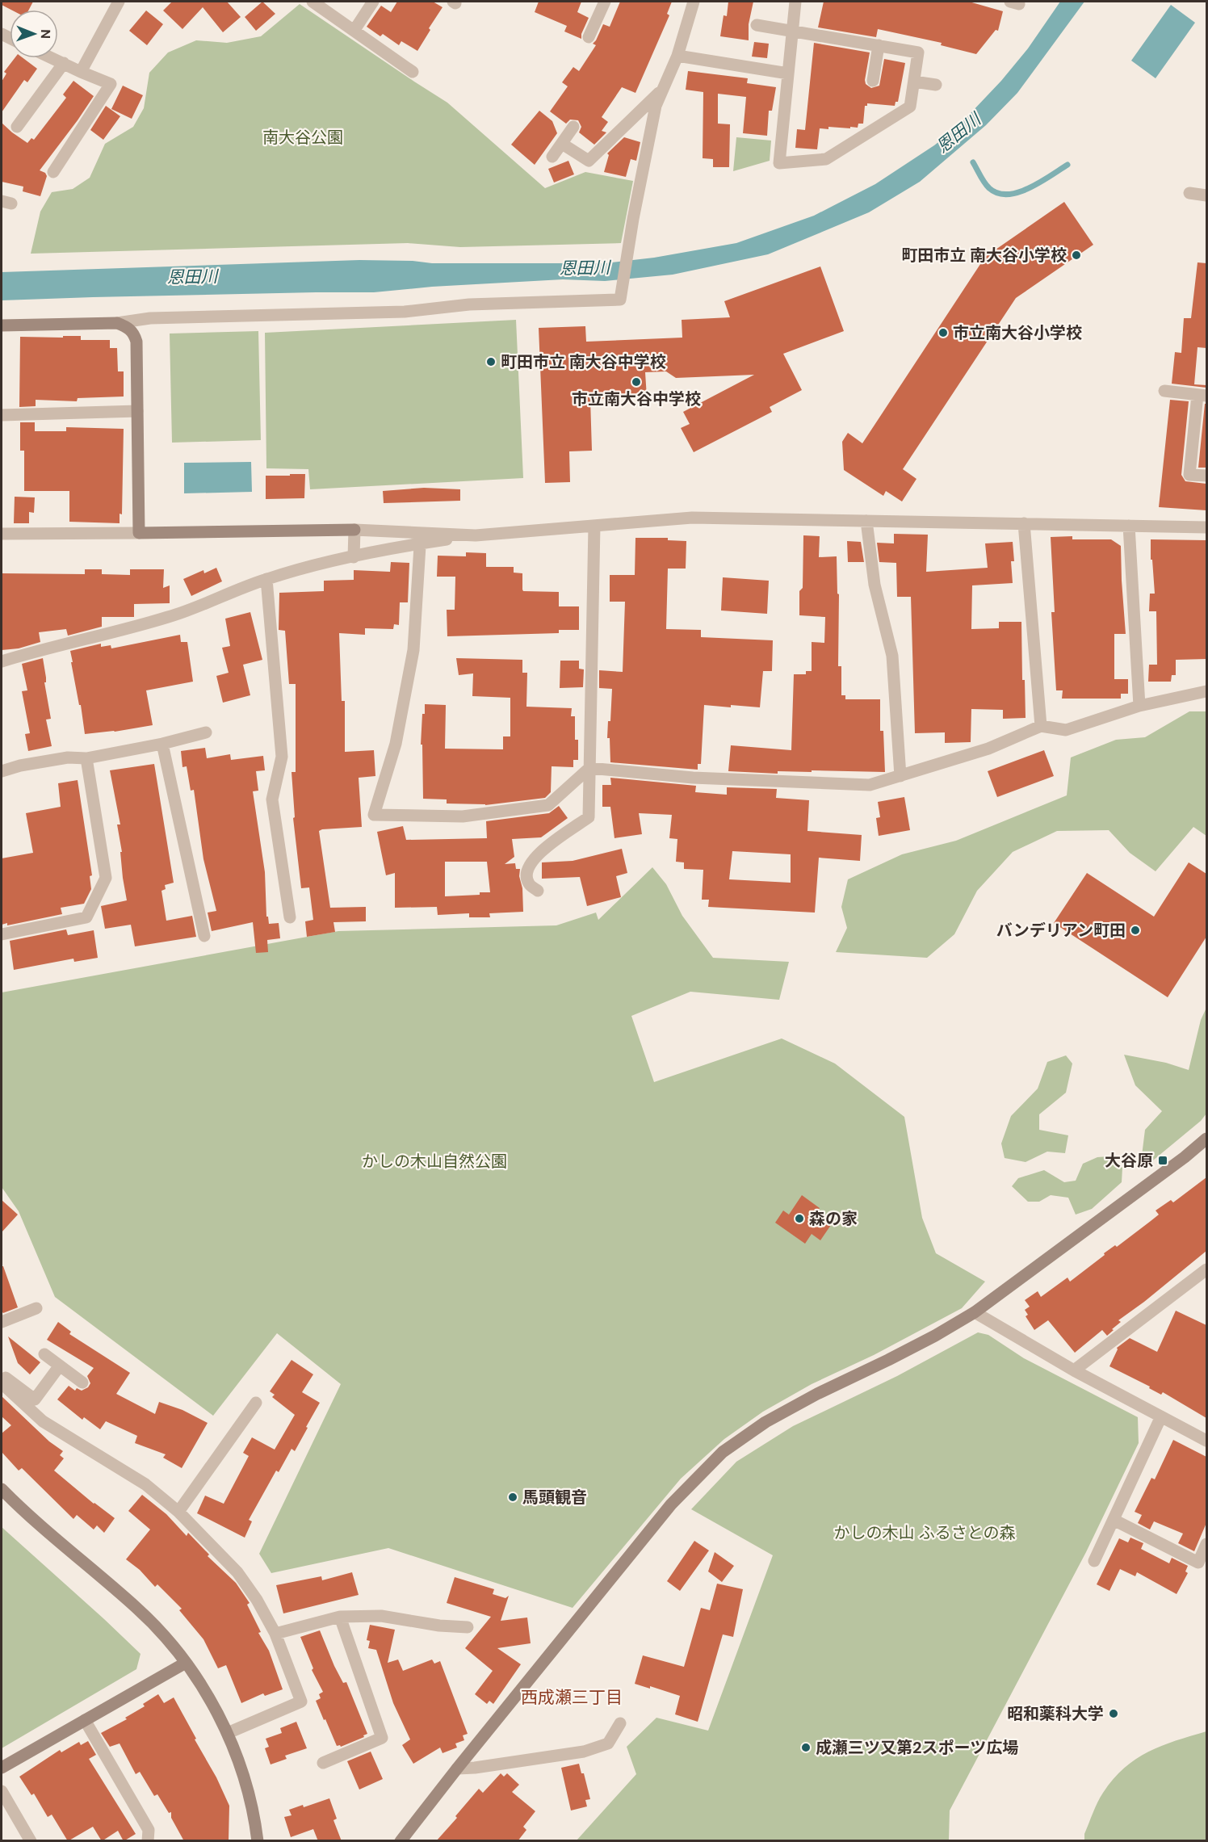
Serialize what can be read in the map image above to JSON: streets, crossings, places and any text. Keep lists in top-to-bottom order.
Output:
{
  "districts": ["西成瀬三丁目"],
  "water": ["恩田川"],
  "parks": ["南大谷公園", "かしの木山自然公園", "かしの木山 ふるさとの森"],
  "places": {
    "other": [
      "町田市立 南大谷小学校",
      "市立南大谷小学校",
      "町田市立 南大谷中学校",
      "市立南大谷中学校",
      "バンデリアン町田",
      "森の家",
      "馬頭観音",
      "昭和薬科大学",
      "成瀬三ツ又第2スポーツ広場"
    ],
    "transit": ["大谷原"]
  },
  "north": "right"
}
